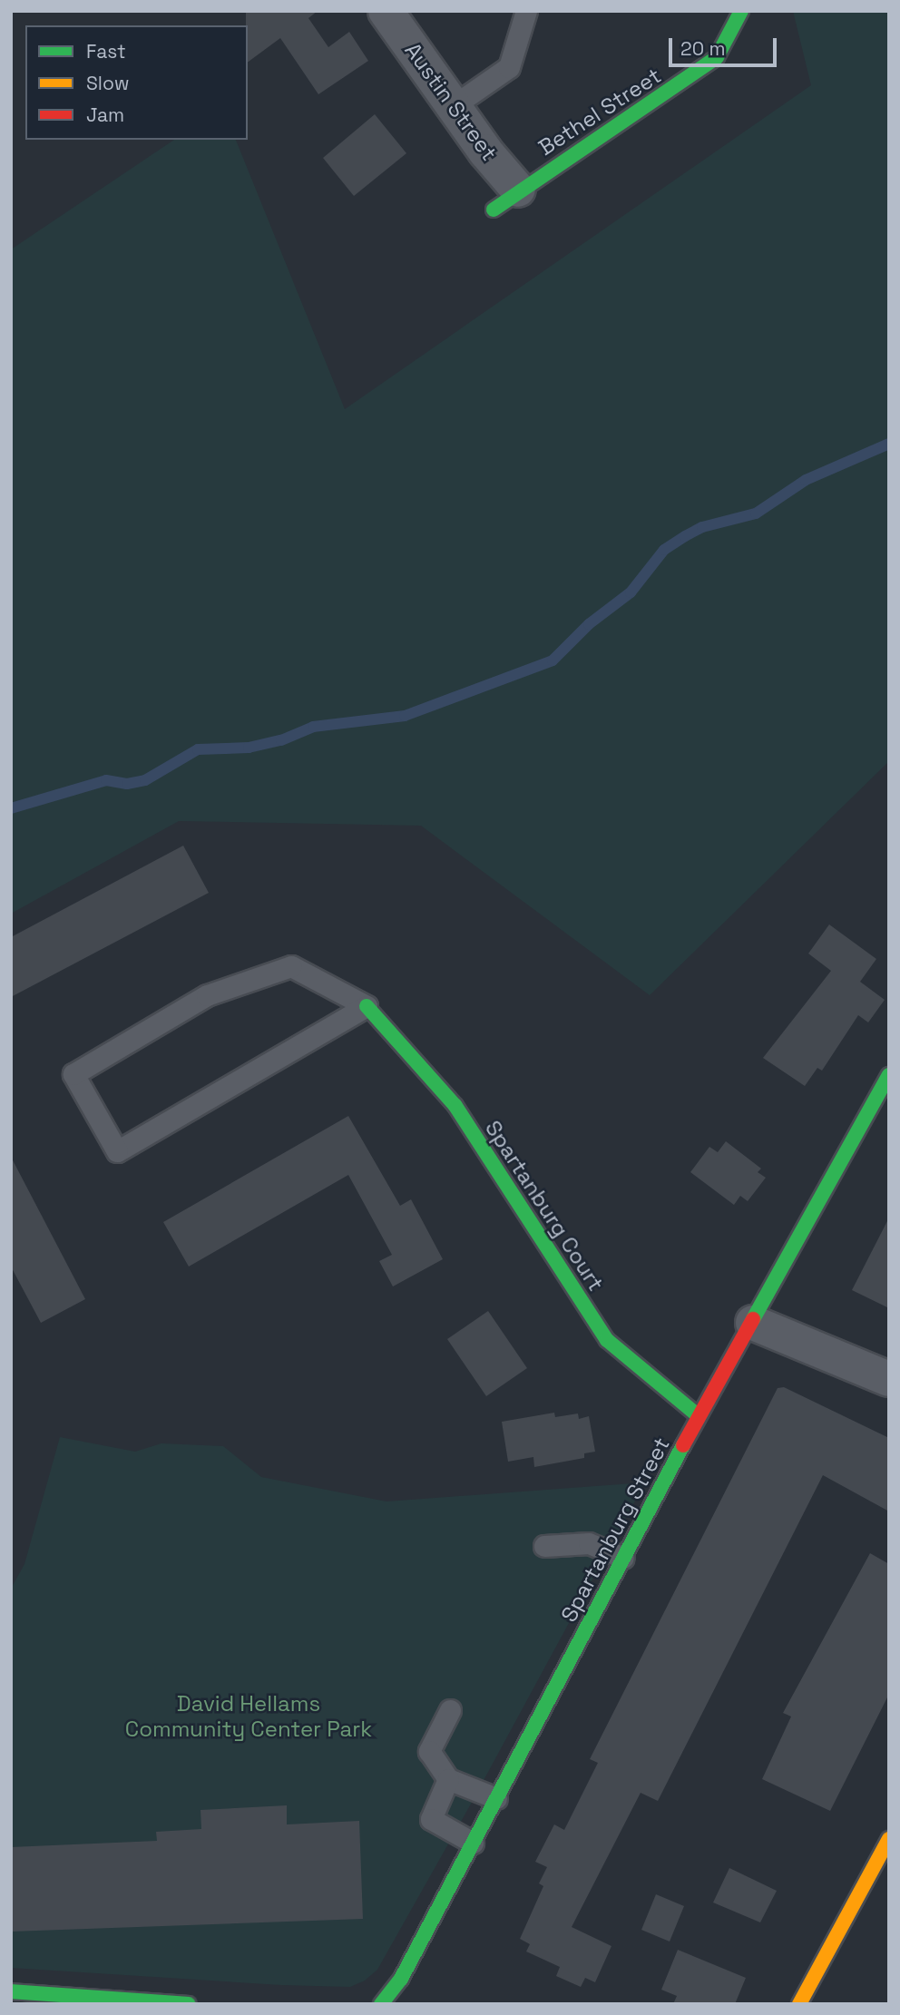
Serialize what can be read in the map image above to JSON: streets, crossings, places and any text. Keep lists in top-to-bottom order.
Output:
{
  "streets": {
    "street": [
      "Austin Street",
      "Bethel Street",
      "Spartanburg Court",
      "Spartanburg Street"
    ]
  },
  "crossings": [
    ["Austin Street", "Bethel Street"],
    ["Spartanburg Court", "Spartanburg Street"]
  ],
  "parks": ["David Hellams Community Center Park"],
  "legend": ["Fast", "Slow", "Jam"],
  "scale_bar": "20 m"
}
